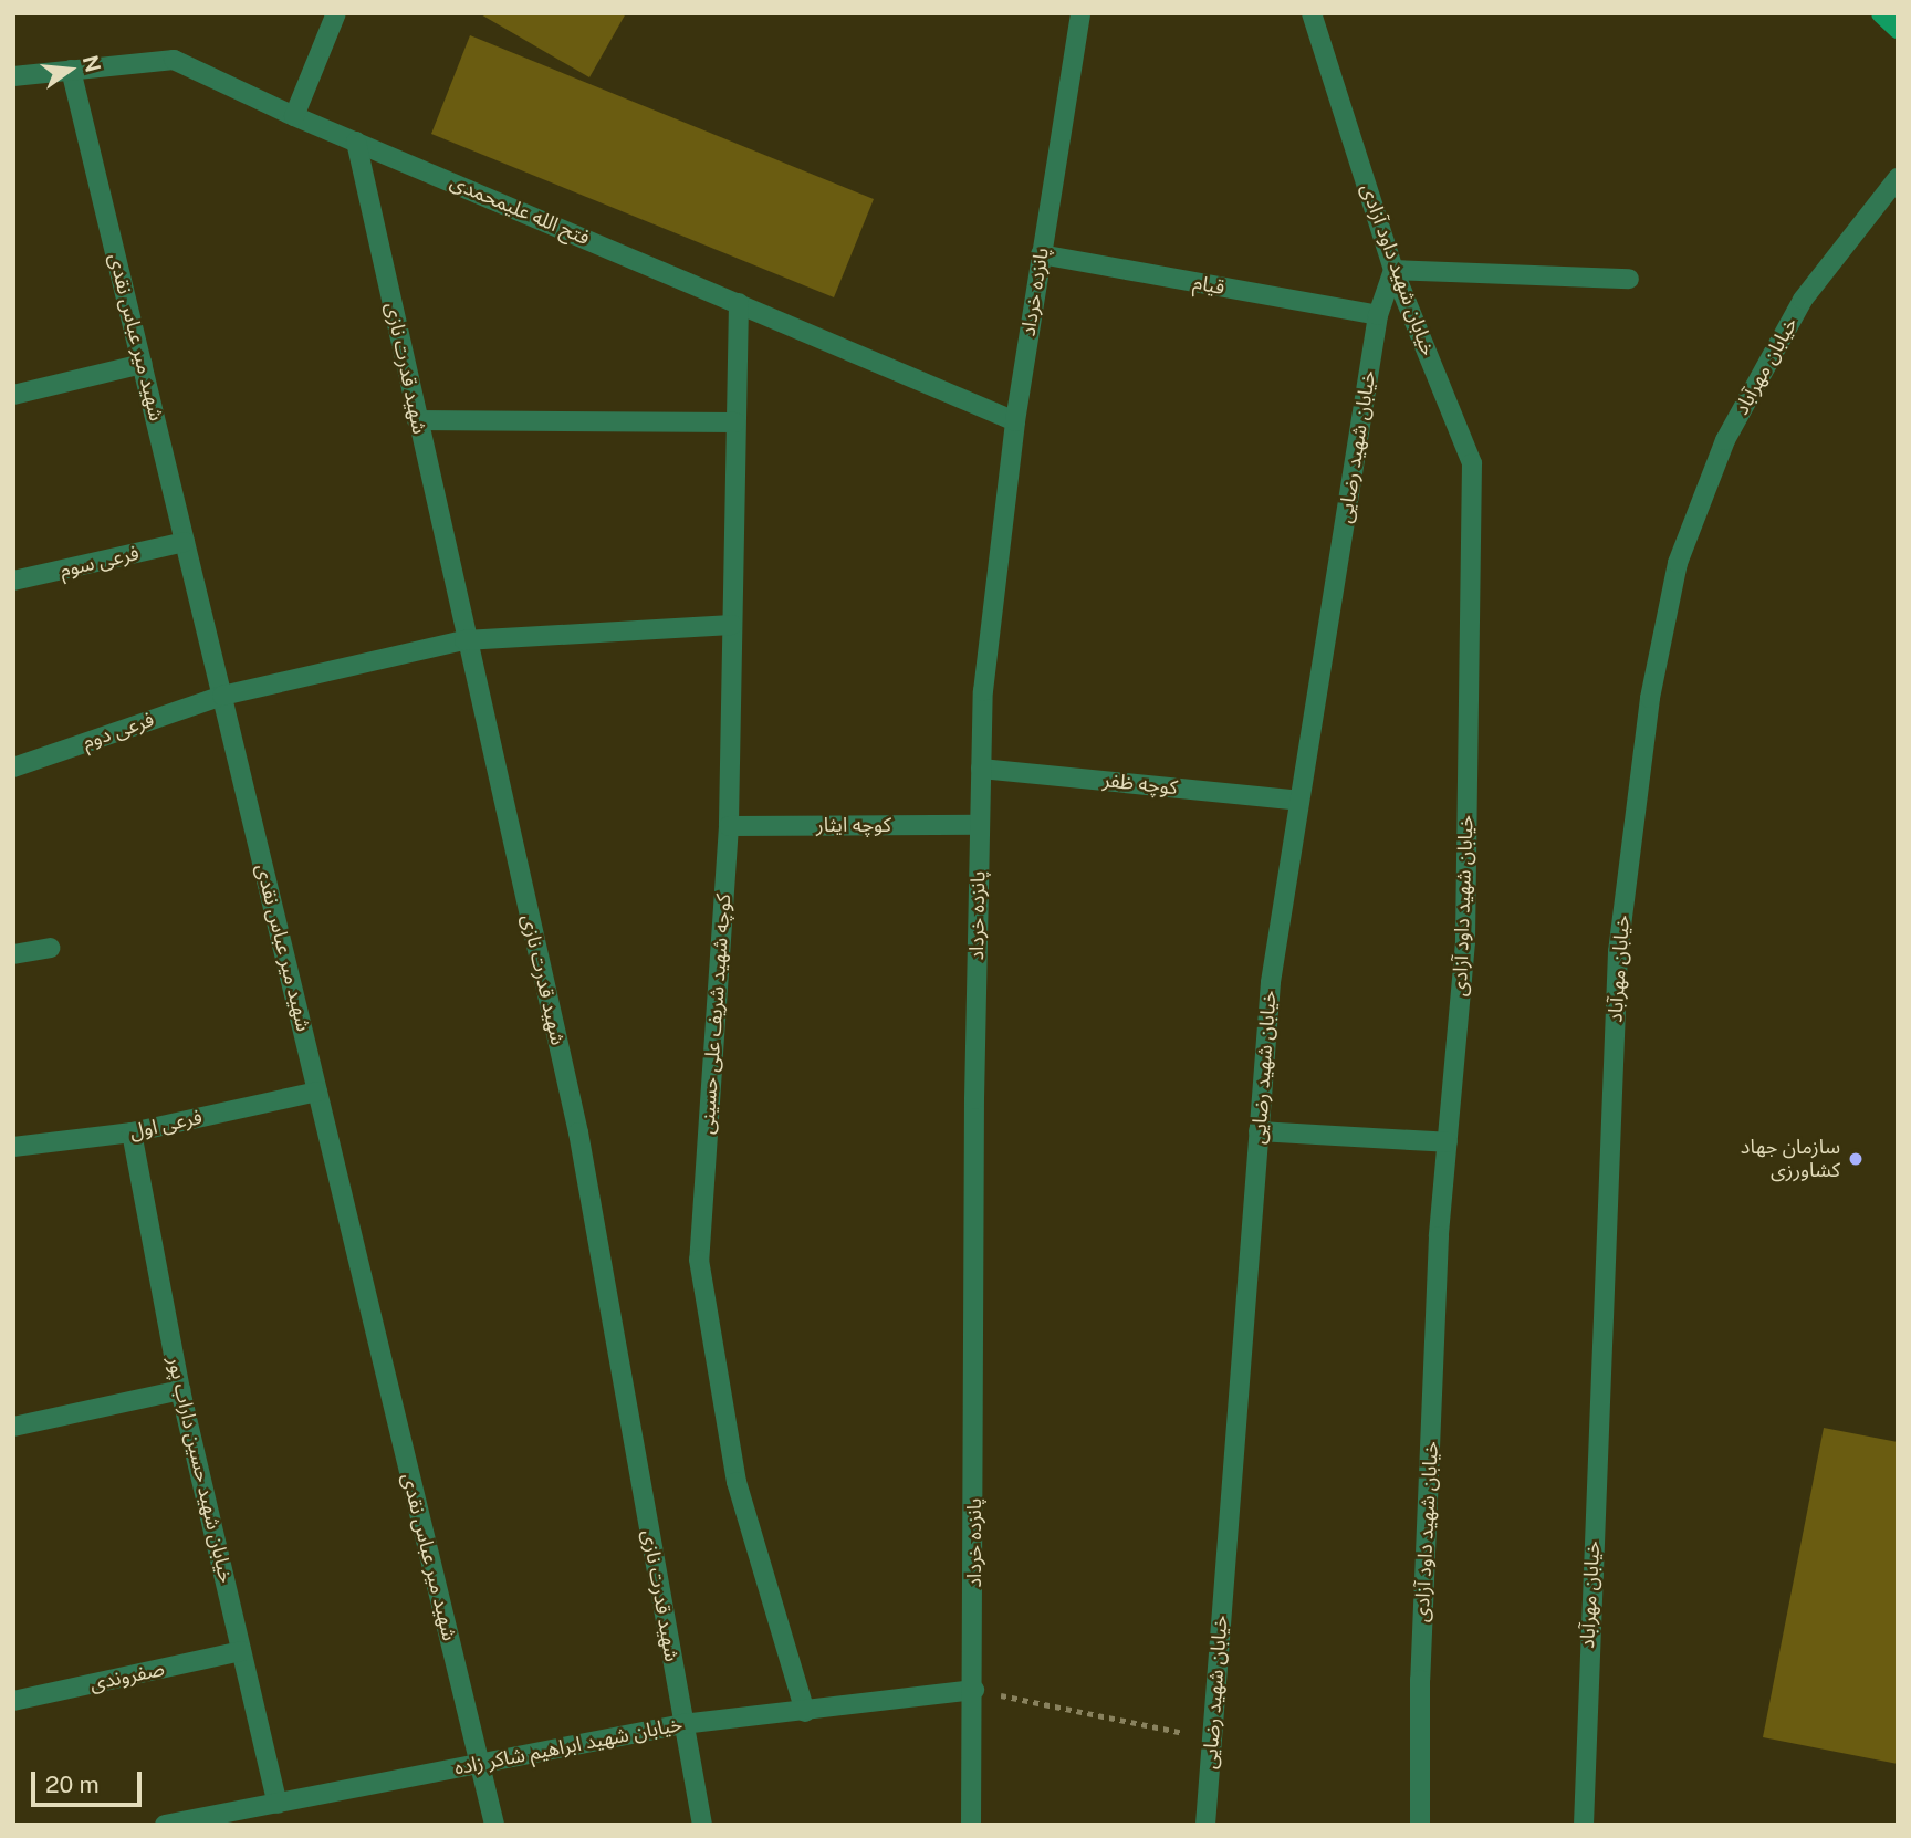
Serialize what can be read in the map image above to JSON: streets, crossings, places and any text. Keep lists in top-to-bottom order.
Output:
{
  "streets": {
    "street": [
      "فتح الله علیمحمدی",
      "خیابان شهید داود آزادی",
      "قیام",
      "پانزده خرداد",
      "شهید میر عباس نقدی",
      "خیابان مهرآباد",
      "شهید قدرت نازی",
      "خیابان شهید رضایی",
      "فرعی سوم",
      "فرعی دوم",
      "کوچه ظفر",
      "کوچه ایثار",
      "کوچه شهید شریف علی حسینی",
      "فرعی اول",
      "خیابان شهید حسین داراب پور",
      "صفروندی",
      "خیابان شهید ابراهیم شاکر زاده"
    ]
  },
  "crossings": [
    ["فتح الله علیمحمدی", "پانزده خرداد"],
    ["فتح الله علیمحمدی", "شهید میر عباس نقدی"],
    ["فتح الله علیمحمدی", "شهید قدرت نازی"],
    ["فتح الله علیمحمدی", "کوچه شهید شریف علی حسینی"],
    ["خیابان شهید داود آزادی", "خیابان شهید رضایی"],
    ["قیام", "پانزده خرداد"],
    ["قیام", "خیابان شهید رضایی"],
    ["پانزده خرداد", "کوچه ظفر"],
    ["پانزده خرداد", "کوچه ایثار"],
    ["پانزده خرداد", "خیابان شهید ابراهیم شاکر زاده"],
    ["شهید میر عباس نقدی", "فرعی سوم"],
    ["شهید میر عباس نقدی", "فرعی دوم"],
    ["شهید میر عباس نقدی", "فرعی اول"],
    ["شهید میر عباس نقدی", "خیابان شهید ابراهیم شاکر زاده"],
    ["شهید قدرت نازی", "فرعی دوم"],
    ["شهید قدرت نازی", "خیابان شهید ابراهیم شاکر زاده"],
    ["خیابان شهید رضایی", "کوچه ظفر"],
    ["فرعی دوم", "کوچه شهید شریف علی حسینی"],
    ["کوچه ایثار", "کوچه شهید شریف علی حسینی"],
    ["کوچه شهید شریف علی حسینی", "خیابان شهید ابراهیم شاکر زاده"],
    ["فرعی اول", "خیابان شهید حسین داراب پور"],
    ["خیابان شهید حسین داراب پور", "صفروندی"],
    ["خیابان شهید حسین داراب پور", "خیابان شهید ابراهیم شاکر زاده"]
  ],
  "places": ["سازمان جهاد کشاورزی"],
  "scale_bar": "20 m",
  "north": "right"
}
